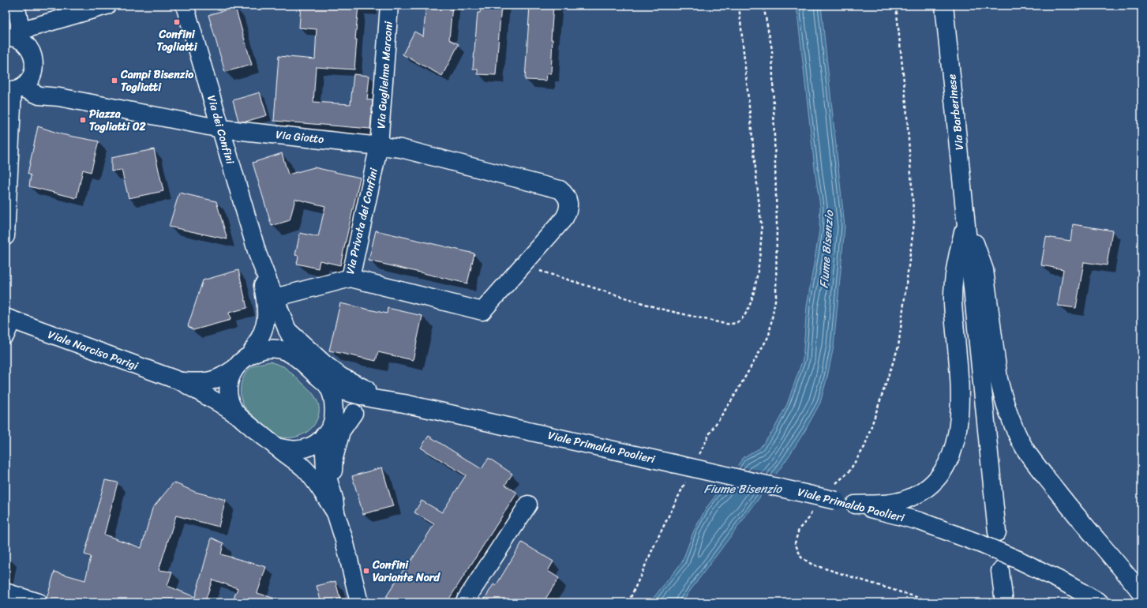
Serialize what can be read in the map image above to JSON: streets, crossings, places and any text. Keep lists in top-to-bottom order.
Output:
{
  "streets": {
    "main road": [
      "Via Guglielmo Marconi",
      "Via Barberinese",
      "Via dei Confini",
      "Via Giotto",
      "Via Privata dei Confini",
      "Viale Narciso Parigi",
      "Viale Primaldo Paolieri"
    ]
  },
  "crossings": [
    ["Via Guglielmo Marconi", "Via Giotto"],
    ["Via Guglielmo Marconi", "Via Privata dei Confini"],
    ["Via dei Confini", "Via Giotto"],
    ["Via dei Confini", "Via Privata dei Confini"],
    ["Via dei Confini", "Viale Narciso Parigi"],
    ["Via dei Confini", "Viale Primaldo Paolieri"],
    ["Via Giotto", "Via Privata dei Confini"],
    ["Viale Narciso Parigi", "Viale Primaldo Paolieri"]
  ],
  "water": ["Fiume Bisenzio"],
  "places": {
    "transit": [
      "Confini Togliatti",
      "Campi Bisenzio Togliatti",
      "Piazza Togliatti 02",
      "Confini Variante Nord"
    ]
  }
}
